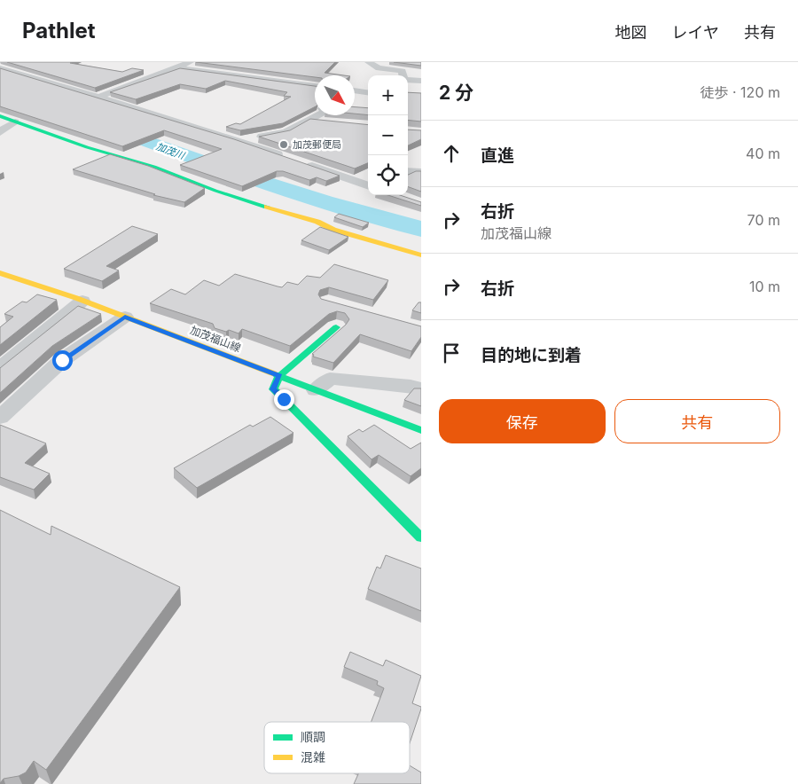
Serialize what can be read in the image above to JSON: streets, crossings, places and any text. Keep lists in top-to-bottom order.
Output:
{
  "streets": {
    "street": ["加茂福山線"]
  },
  "water": ["加茂川"],
  "places": ["加茂郵便局"],
  "legend": ["順調", "混雑"],
  "north": "bottom right",
  "page": {
    "header": "Pathlet",
    "nav": ["地図", "レイヤ", "共有"],
    "heading": ["2 分", "徒歩 · 120 m"],
    "map_buttons": ["+", "−"],
    "list": [
      ["直進", "40 m"],
      ["右折", "加茂福山線", "70 m"],
      ["右折", "10 m"],
      "目的地に到着"
    ],
    "buttons": ["保存", "共有"]
  }
}
